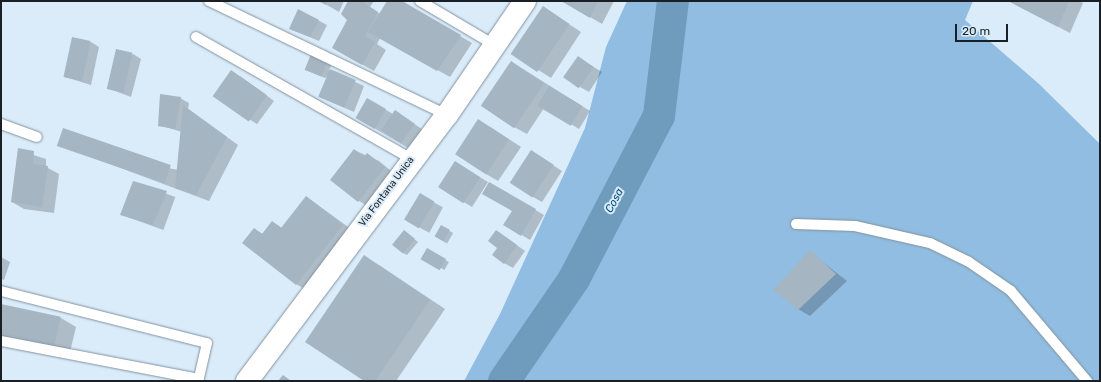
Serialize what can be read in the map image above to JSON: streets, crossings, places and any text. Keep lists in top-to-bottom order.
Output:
{
  "streets": {
    "main road": ["Via Fontana Unica"]
  },
  "water": ["Cosa"],
  "scale_bar": "20 m"
}
